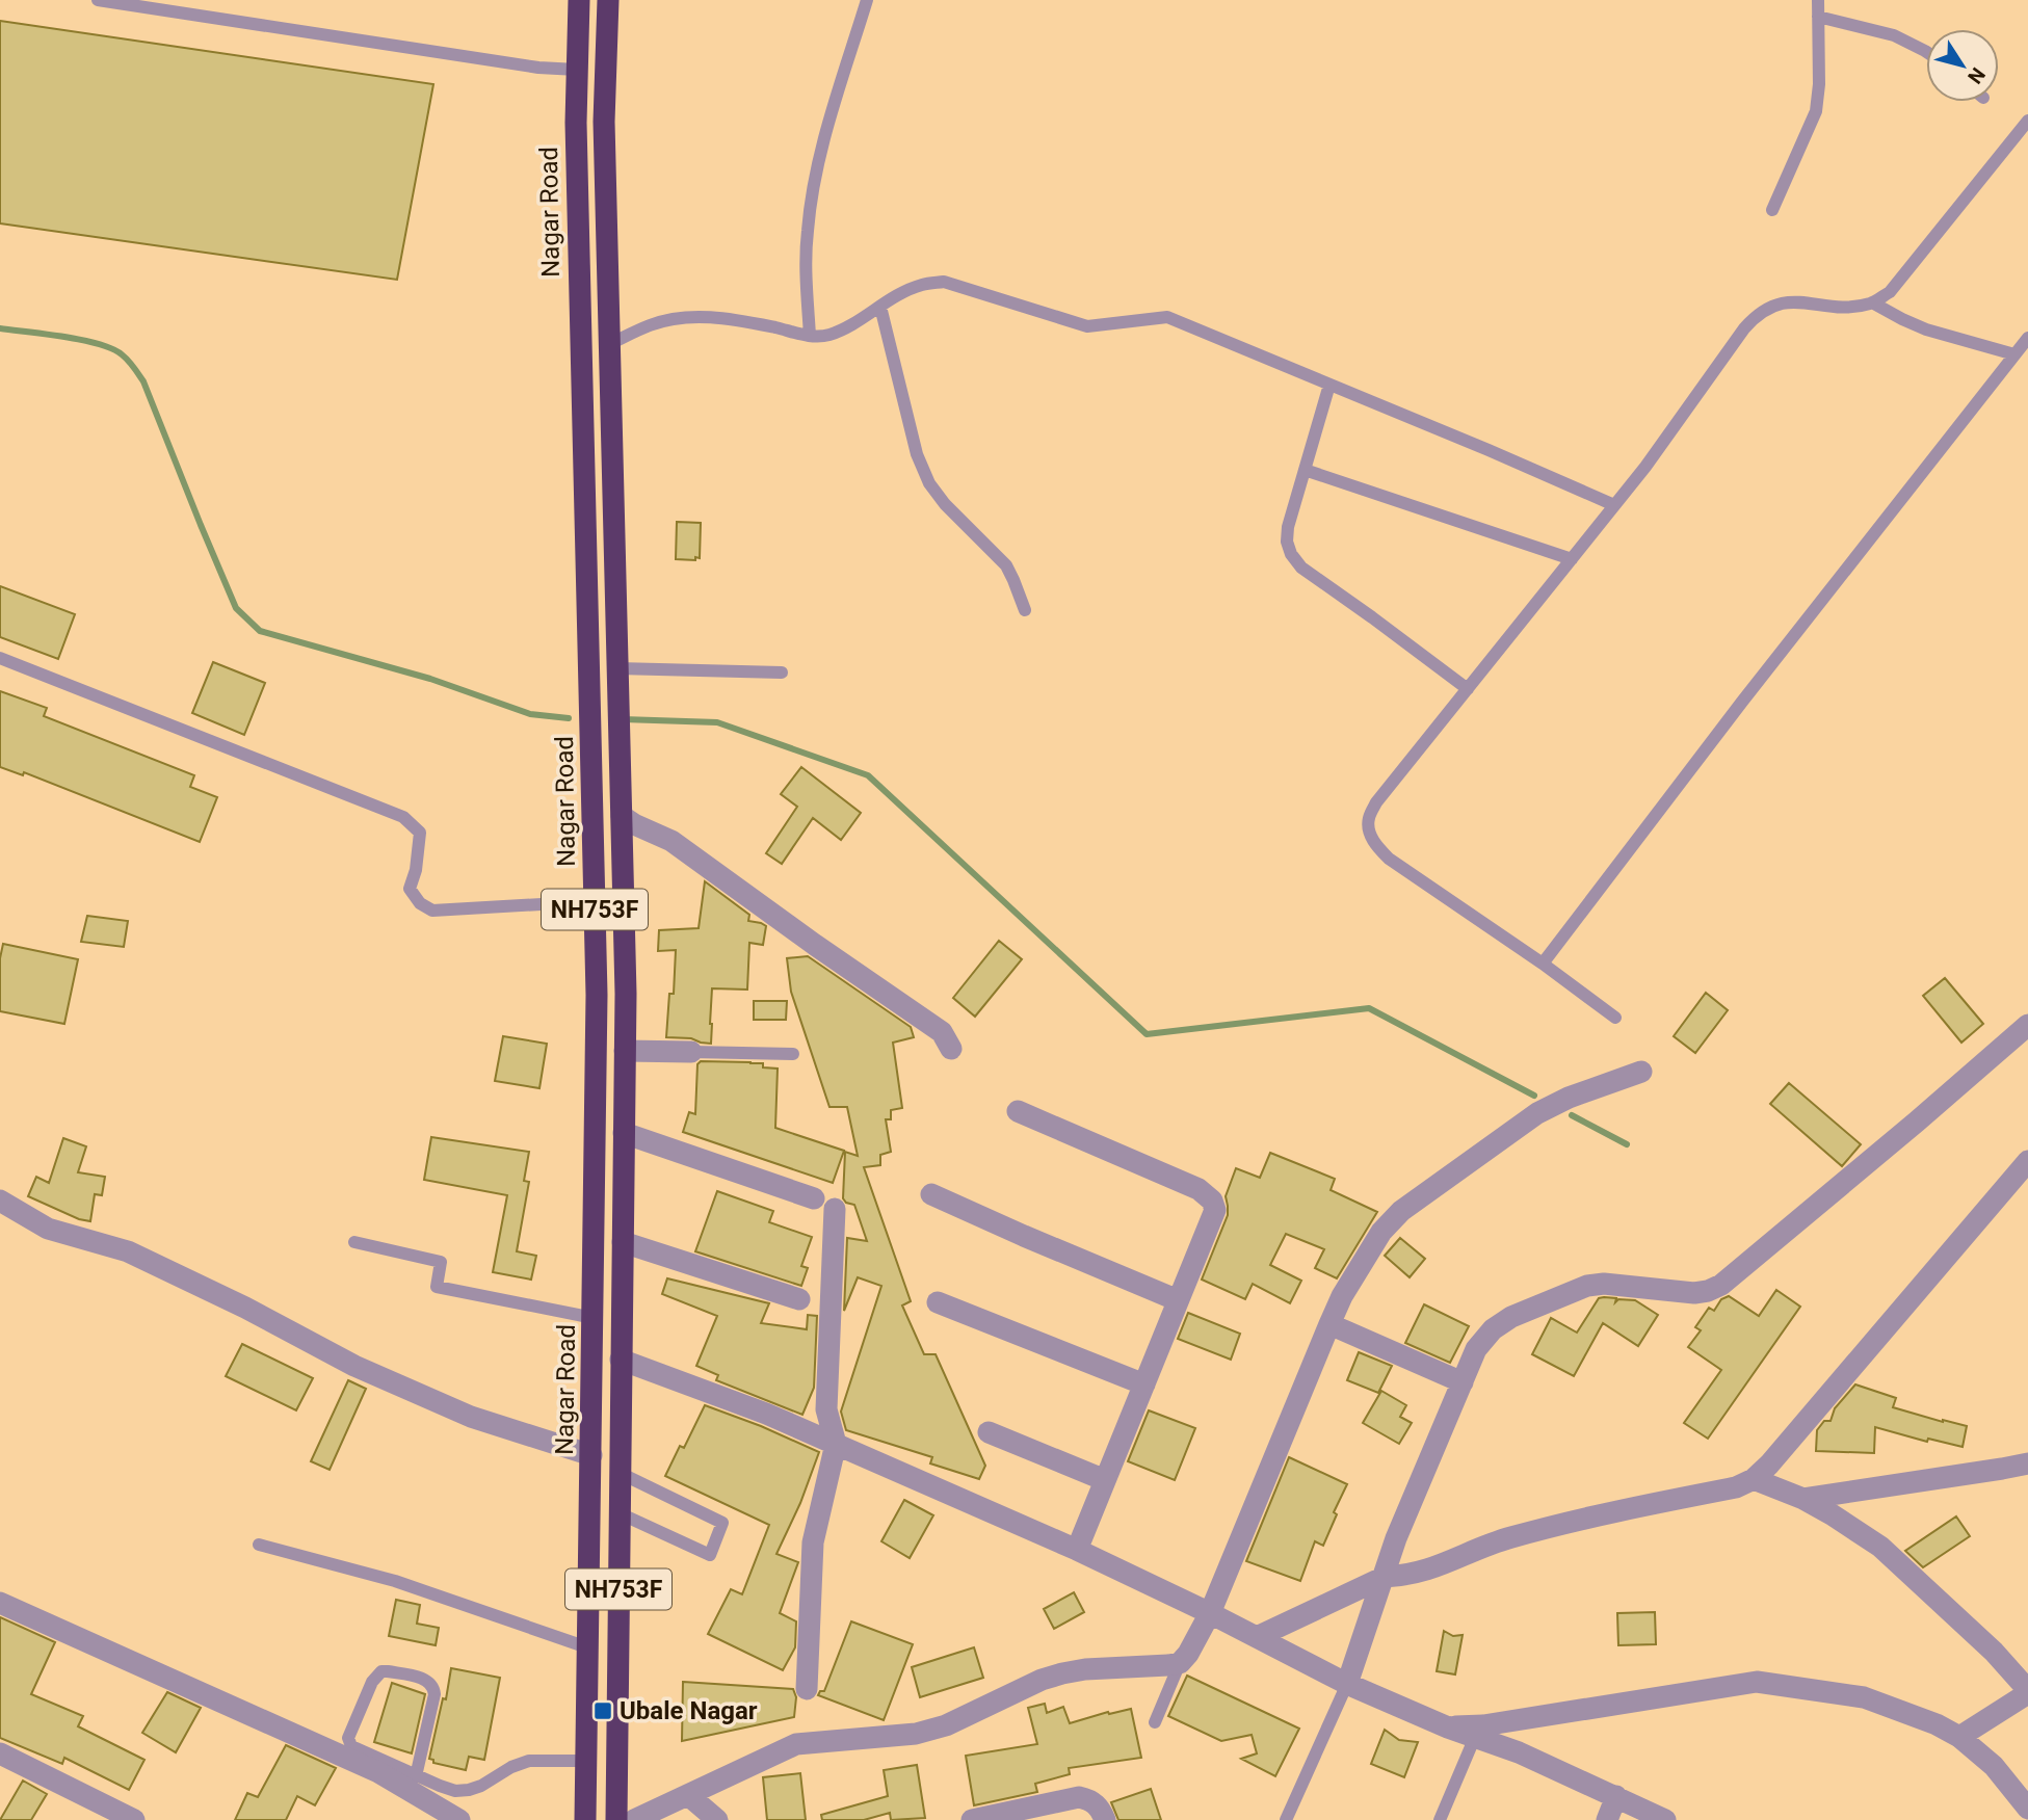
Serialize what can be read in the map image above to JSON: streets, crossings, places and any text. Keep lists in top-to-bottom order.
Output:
{
  "streets": {
    "highway": ["Nagar Road", "NH753F"]
  },
  "places": {
    "transit": ["Ubale Nagar"]
  },
  "north": "bottom right"
}
